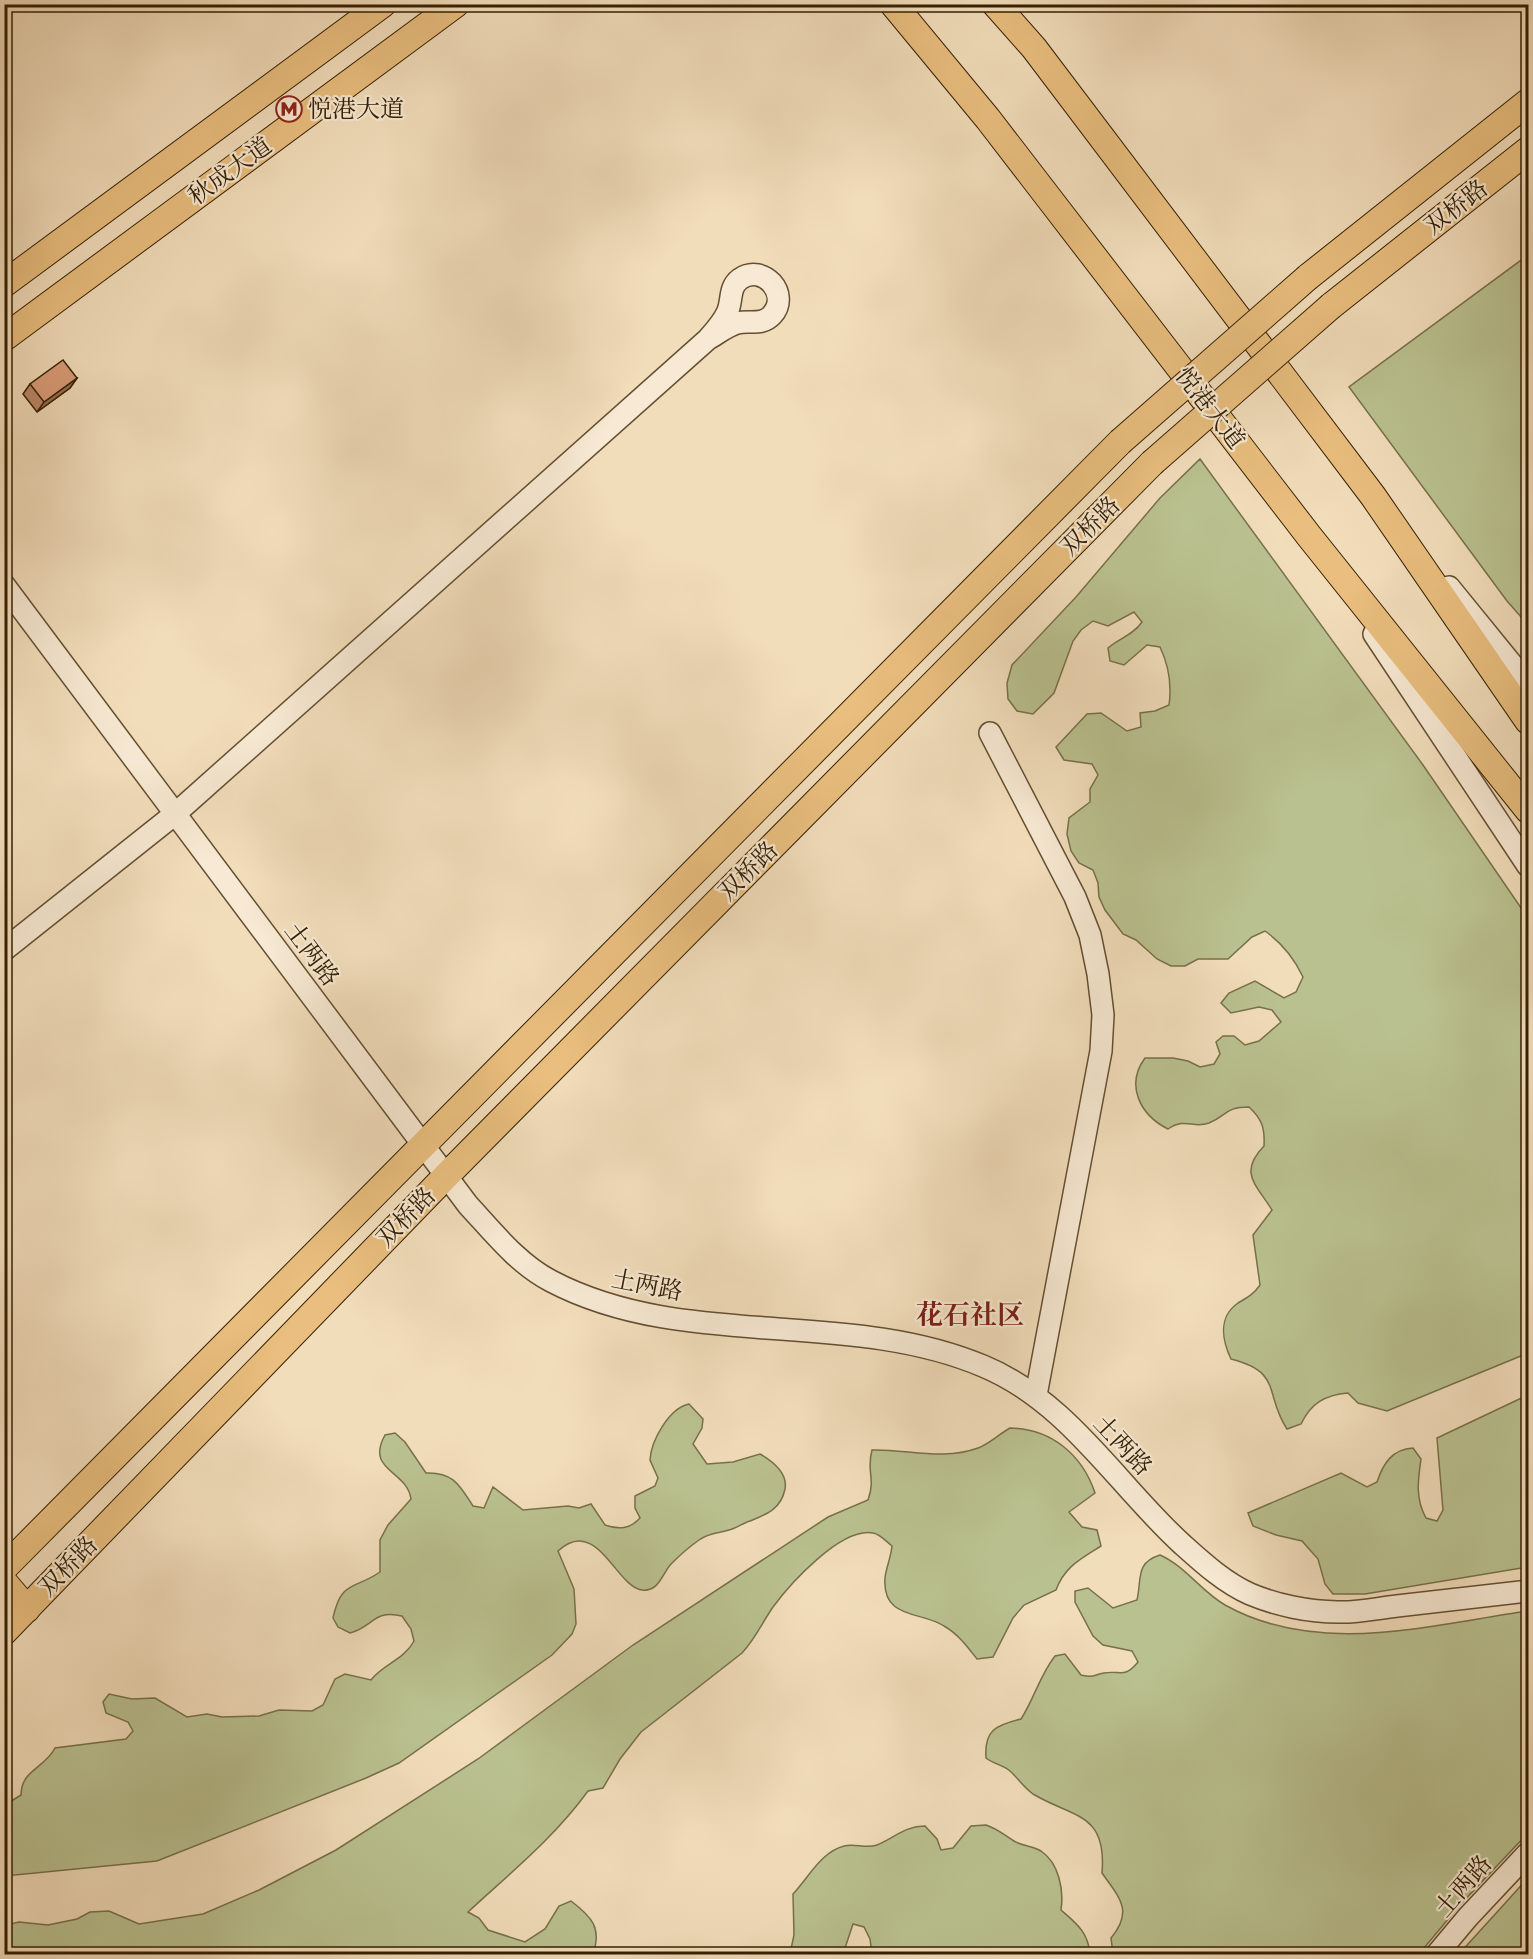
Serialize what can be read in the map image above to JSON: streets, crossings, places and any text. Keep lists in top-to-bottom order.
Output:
{
  "streets": {
    "main road": ["秋成大道", "双桥路", "悦港大道"],
    "street": ["土两路"]
  },
  "crossings": [
    ["双桥路", "土两路"]
  ],
  "districts": ["花石社区"],
  "places": {
    "metro station": ["悦港大道"]
  }
}
